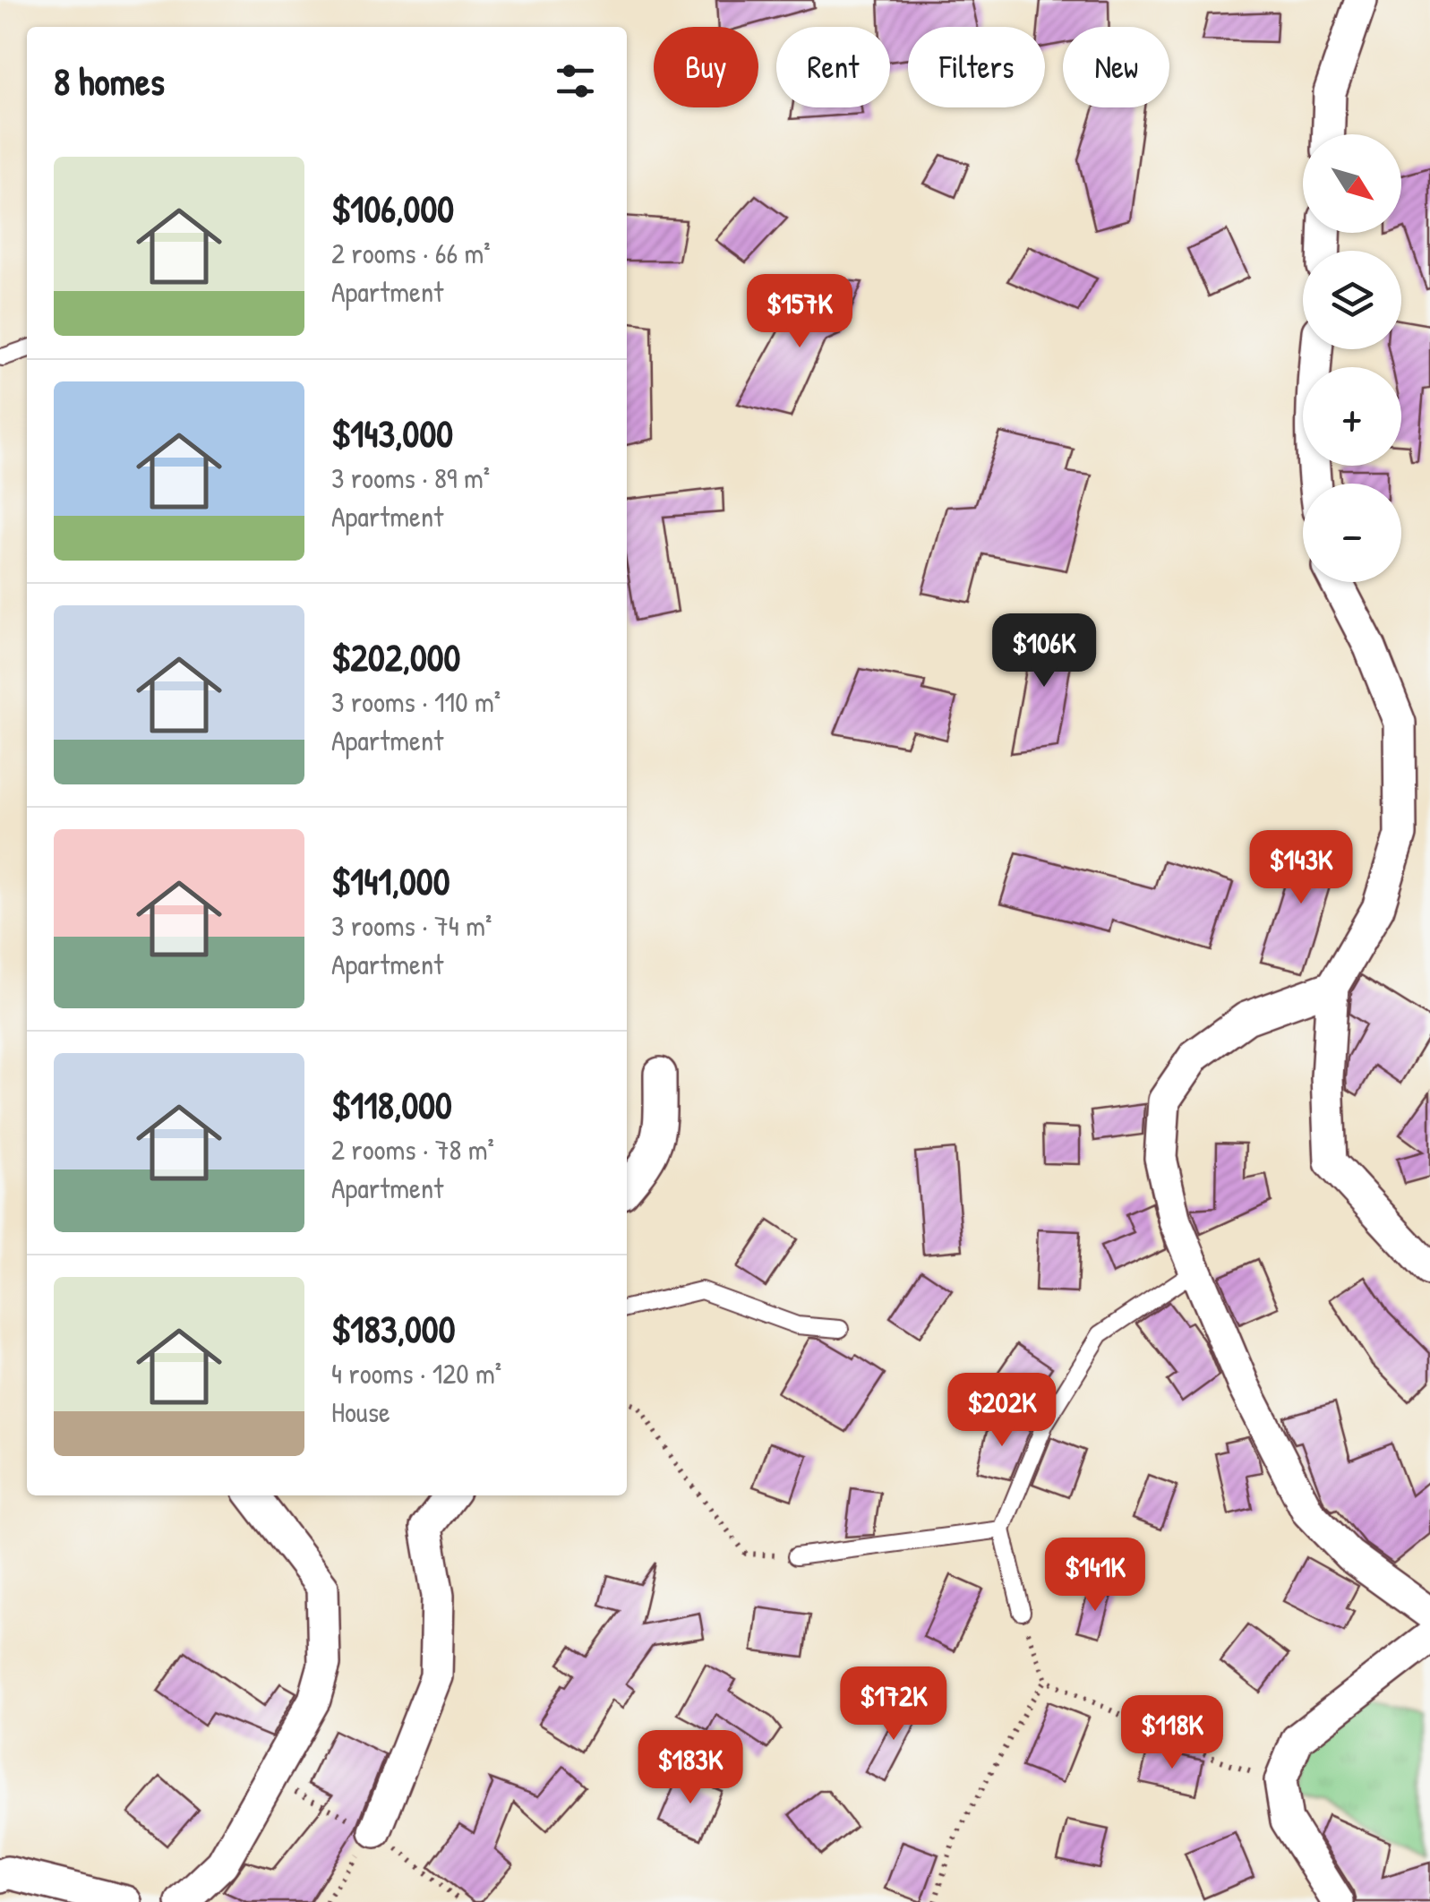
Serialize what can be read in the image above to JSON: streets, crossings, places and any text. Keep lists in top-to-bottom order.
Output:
{
  "north": "bottom right",
  "page": {
    "chip": [
      "Buy",
      "Rent",
      "Filters",
      "New"
    ],
    "heading": "8 homes",
    "map_buttons": ["+", "−"],
    "list": [
      {
        "name": "$106,000",
        "note": "2 rooms · 66 m² · Apartment"
      },
      {
        "name": "$143,000",
        "note": "3 rooms · 89 m² · Apartment"
      },
      {
        "name": "$202,000",
        "note": "3 rooms · 110 m² · Apartment"
      },
      {
        "name": "$141,000",
        "note": "3 rooms · 74 m² · Apartment"
      },
      {
        "name": "$118,000",
        "note": "2 rooms · 78 m² · Apartment"
      },
      {
        "name": "$183,000",
        "note": "4 rooms · 120 m² · House"
      }
    ],
    "price": [
      "$157K",
      "$106K",
      "$143K",
      "$202K",
      "$141K",
      "$172K",
      "$118K",
      "$183K"
    ]
  }
}
